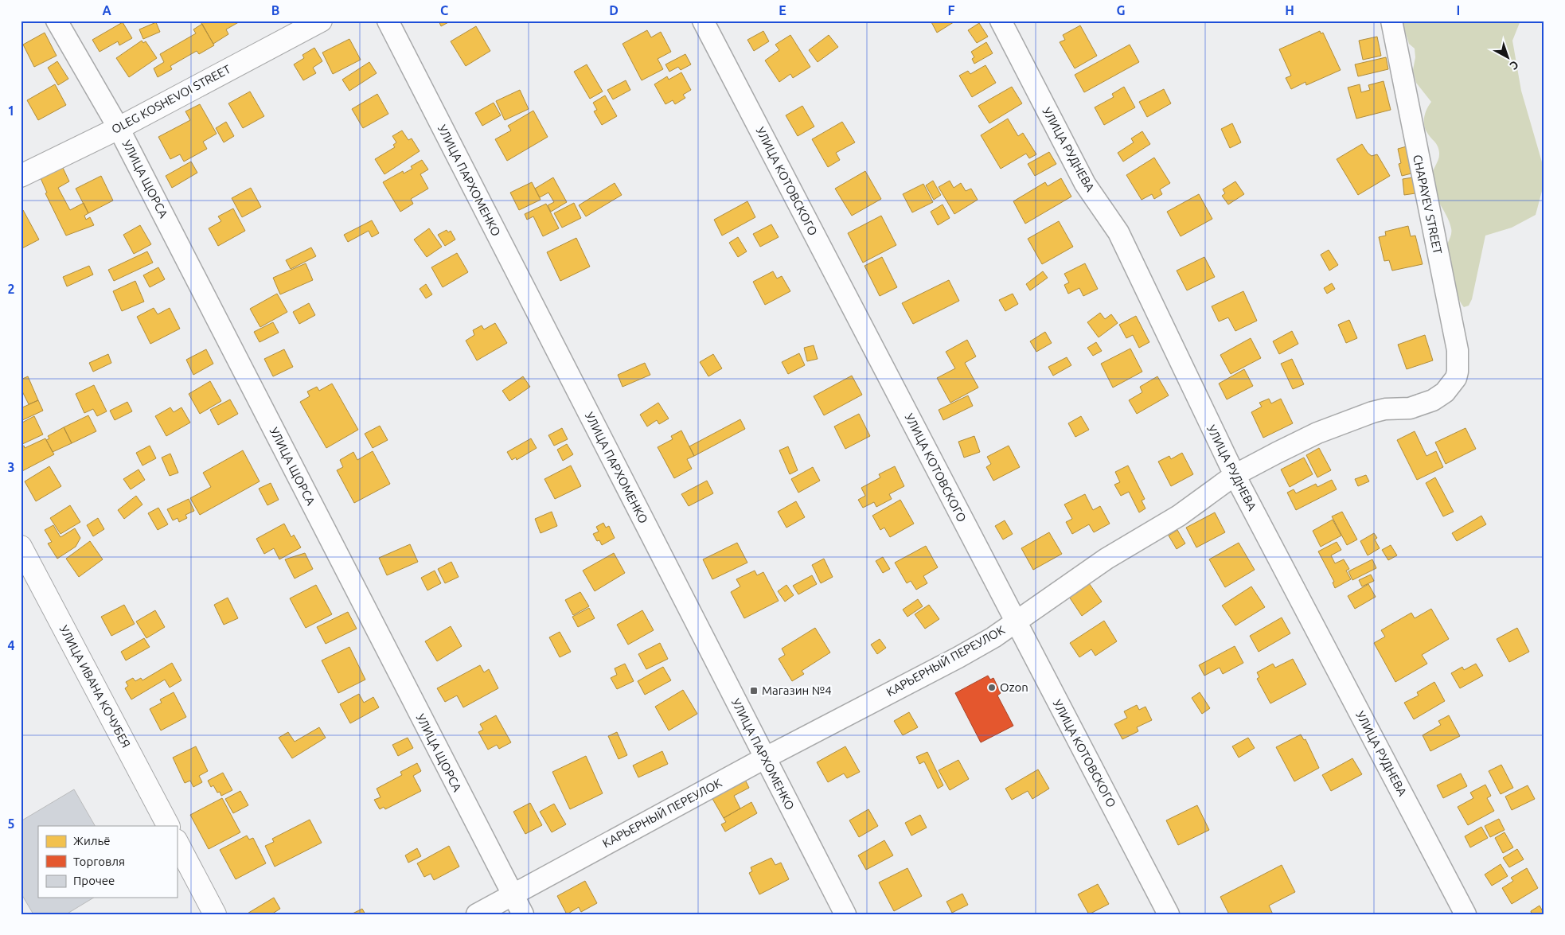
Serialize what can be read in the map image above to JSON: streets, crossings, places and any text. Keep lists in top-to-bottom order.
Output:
{
  "streets": {
    "street": [
      "OLEG KOSHEVOI STREET",
      "УЛИЦА РУДНЕВА",
      "УЛИЦА ЩОРСА",
      "УЛИЦА ПАРХОМЕНКО",
      "УЛИЦА КОТОВСКОГО",
      "CHAPAYEV STREET",
      "КАРЬЕРНЫЙ ПЕРЕУЛОК",
      "УЛИЦА ИВАНА КОЧУБЕЯ"
    ]
  },
  "crossings": [
    ["OLEG KOSHEVOI STREET", "УЛИЦА ЩОРСА"],
    ["УЛИЦА РУДНЕВА", "КАРЬЕРНЫЙ ПЕРЕУЛОК"],
    ["УЛИЦА ЩОРСА", "КАРЬЕРНЫЙ ПЕРЕУЛОК"],
    ["УЛИЦА ПАРХОМЕНКО", "КАРЬЕРНЫЙ ПЕРЕУЛОК"],
    ["УЛИЦА КОТОВСКОГО", "КАРЬЕРНЫЙ ПЕРЕУЛОК"],
    ["CHAPAYEV STREET", "КАРЬЕРНЫЙ ПЕРЕУЛОК"]
  ],
  "places": {
    "other": ["Ozon"],
    "transit": ["Магазин №4"]
  },
  "legend": ["Жильё", "Торговля", "Прочее"],
  "north": "bottom right",
  "grid": {
    "columns": [
      "A",
      "B",
      "C",
      "D",
      "E",
      "F",
      "G",
      "H",
      "I"
    ],
    "rows": [
      "1",
      "2",
      "3",
      "4",
      "5"
    ]
  }
}
